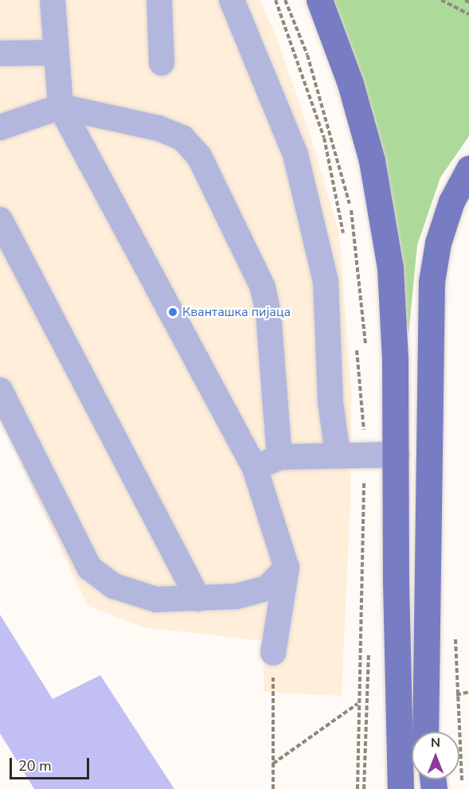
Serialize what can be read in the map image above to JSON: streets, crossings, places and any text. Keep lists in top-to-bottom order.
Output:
{
  "places": ["Кванташка пијаца"],
  "scale_bar": "20 m",
  "north": "top"
}
